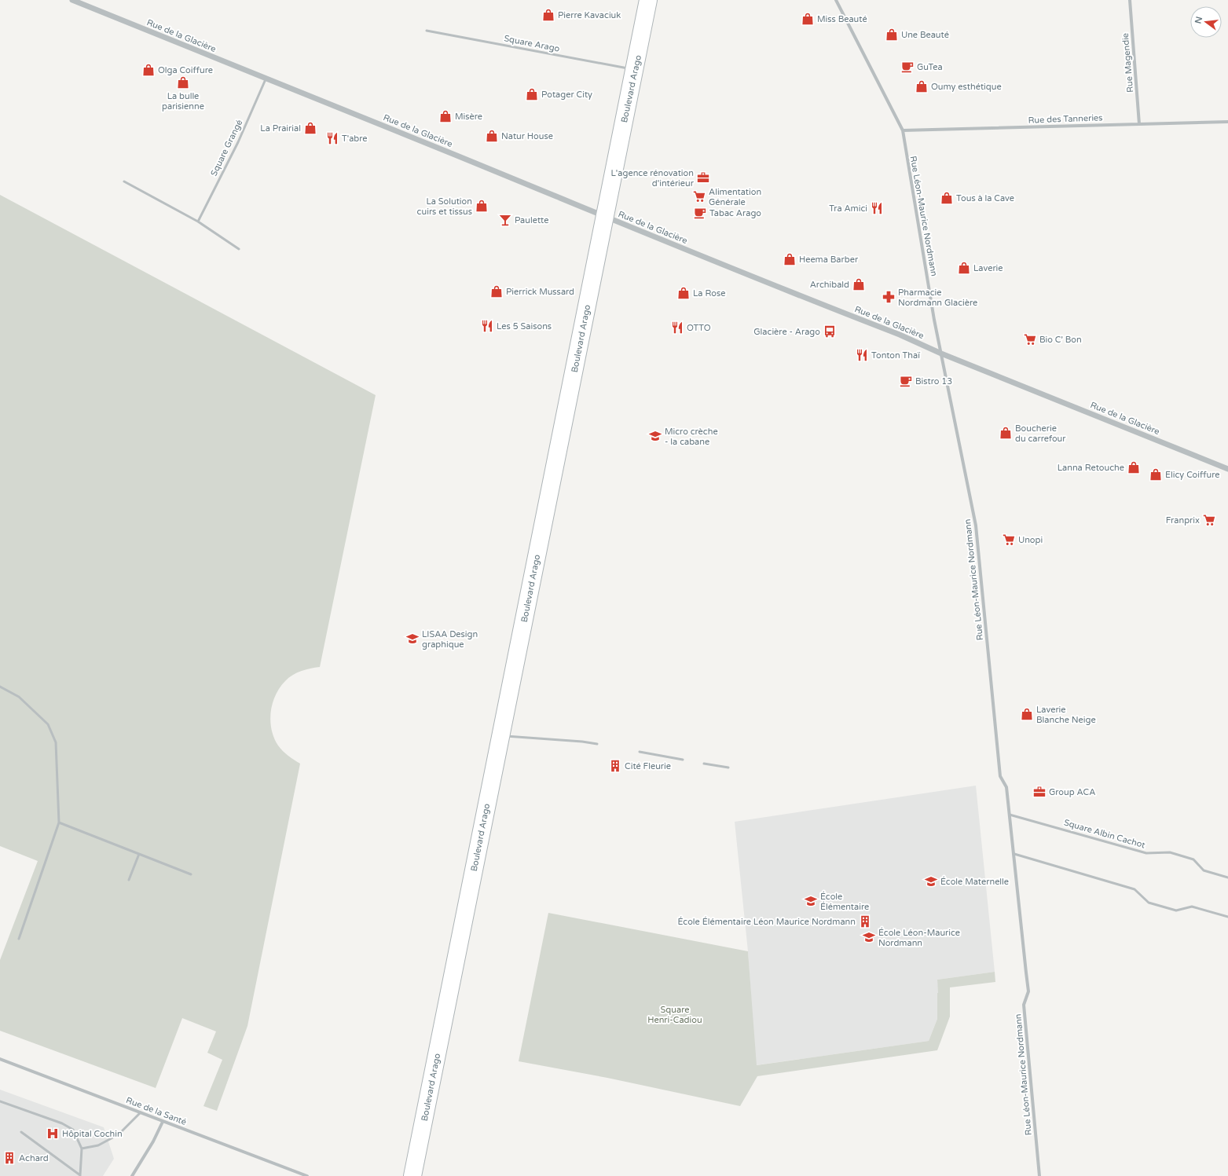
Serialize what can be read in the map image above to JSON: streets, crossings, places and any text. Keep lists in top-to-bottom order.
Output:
{
  "streets": {
    "main road": ["Boulevard Arago"],
    "street": [
      "Rue de la Glacière",
      "Rue Magendie",
      "Rue des Tanneries",
      "Rue Léon-Maurice Nordmann",
      "Rue de la Santé"
    ],
    "lane": ["Square Arago", "Square Grangé", "Square Albin Cachot"]
  },
  "crossings": [
    ["Rue de la Glacière", "Boulevard Arago"],
    ["Rue de la Glacière", "Square Grangé"],
    ["Rue de la Glacière", "Rue Léon-Maurice Nordmann"],
    ["Square Arago", "Boulevard Arago"],
    ["Rue Magendie", "Rue des Tanneries"],
    ["Rue des Tanneries", "Rue Léon-Maurice Nordmann"],
    ["Rue Léon-Maurice Nordmann", "Square Albin Cachot"]
  ],
  "parks": ["Square Henri-Cadiou"],
  "places": {
    "shop": [
      "Pierre Kavaciuk",
      "Miss Beauté",
      "Une Beauté",
      "Olga Coiffure",
      "La bulle parisienne",
      "Oumy esthétique",
      "Potager City",
      "Misère",
      "La Prairial",
      "Natur House",
      "Tous à la Cave",
      "La Solution cuirs et tissus",
      "Heema Barber",
      "Laverie",
      "Archibald",
      "Pierrick Mussard",
      "La Rose",
      "Boucherie du carrefour",
      "Lanna Retouche",
      "Elicy Coiffure",
      "Laverie Blanche Neige"
    ],
    "cafe": ["GuTea", "Tabac Arago", "Bistro 13"],
    "restaurant": [
      "T'abre",
      "Tra Amici",
      "Les 5 Saisons",
      "OTTO",
      "Tonton Thaï"
    ],
    "office": ["L'agence rénovation d'intérieur", "Group ACA"],
    "supermarket": [
      "Alimentation Générale",
      "Bio C' Bon",
      "Franprix",
      "Unopi"
    ],
    "bar": ["Paulette"],
    "pharmacy": ["Pharmacie Nordmann Glacière"],
    "bus stop": ["Glacière - Arago"],
    "school or university": [
      "Micro crèche - la cabane",
      "LISAA Design graphique",
      "École Maternelle",
      "École Élémentaire",
      "École Léon-Maurice Nordmann"
    ],
    "building": ["Cité Fleurie", "École Élémentaire Léon Maurice Nordmann", "Achard"],
    "hospital": ["Hôpital Cochin"]
  },
  "north": "left"
}
